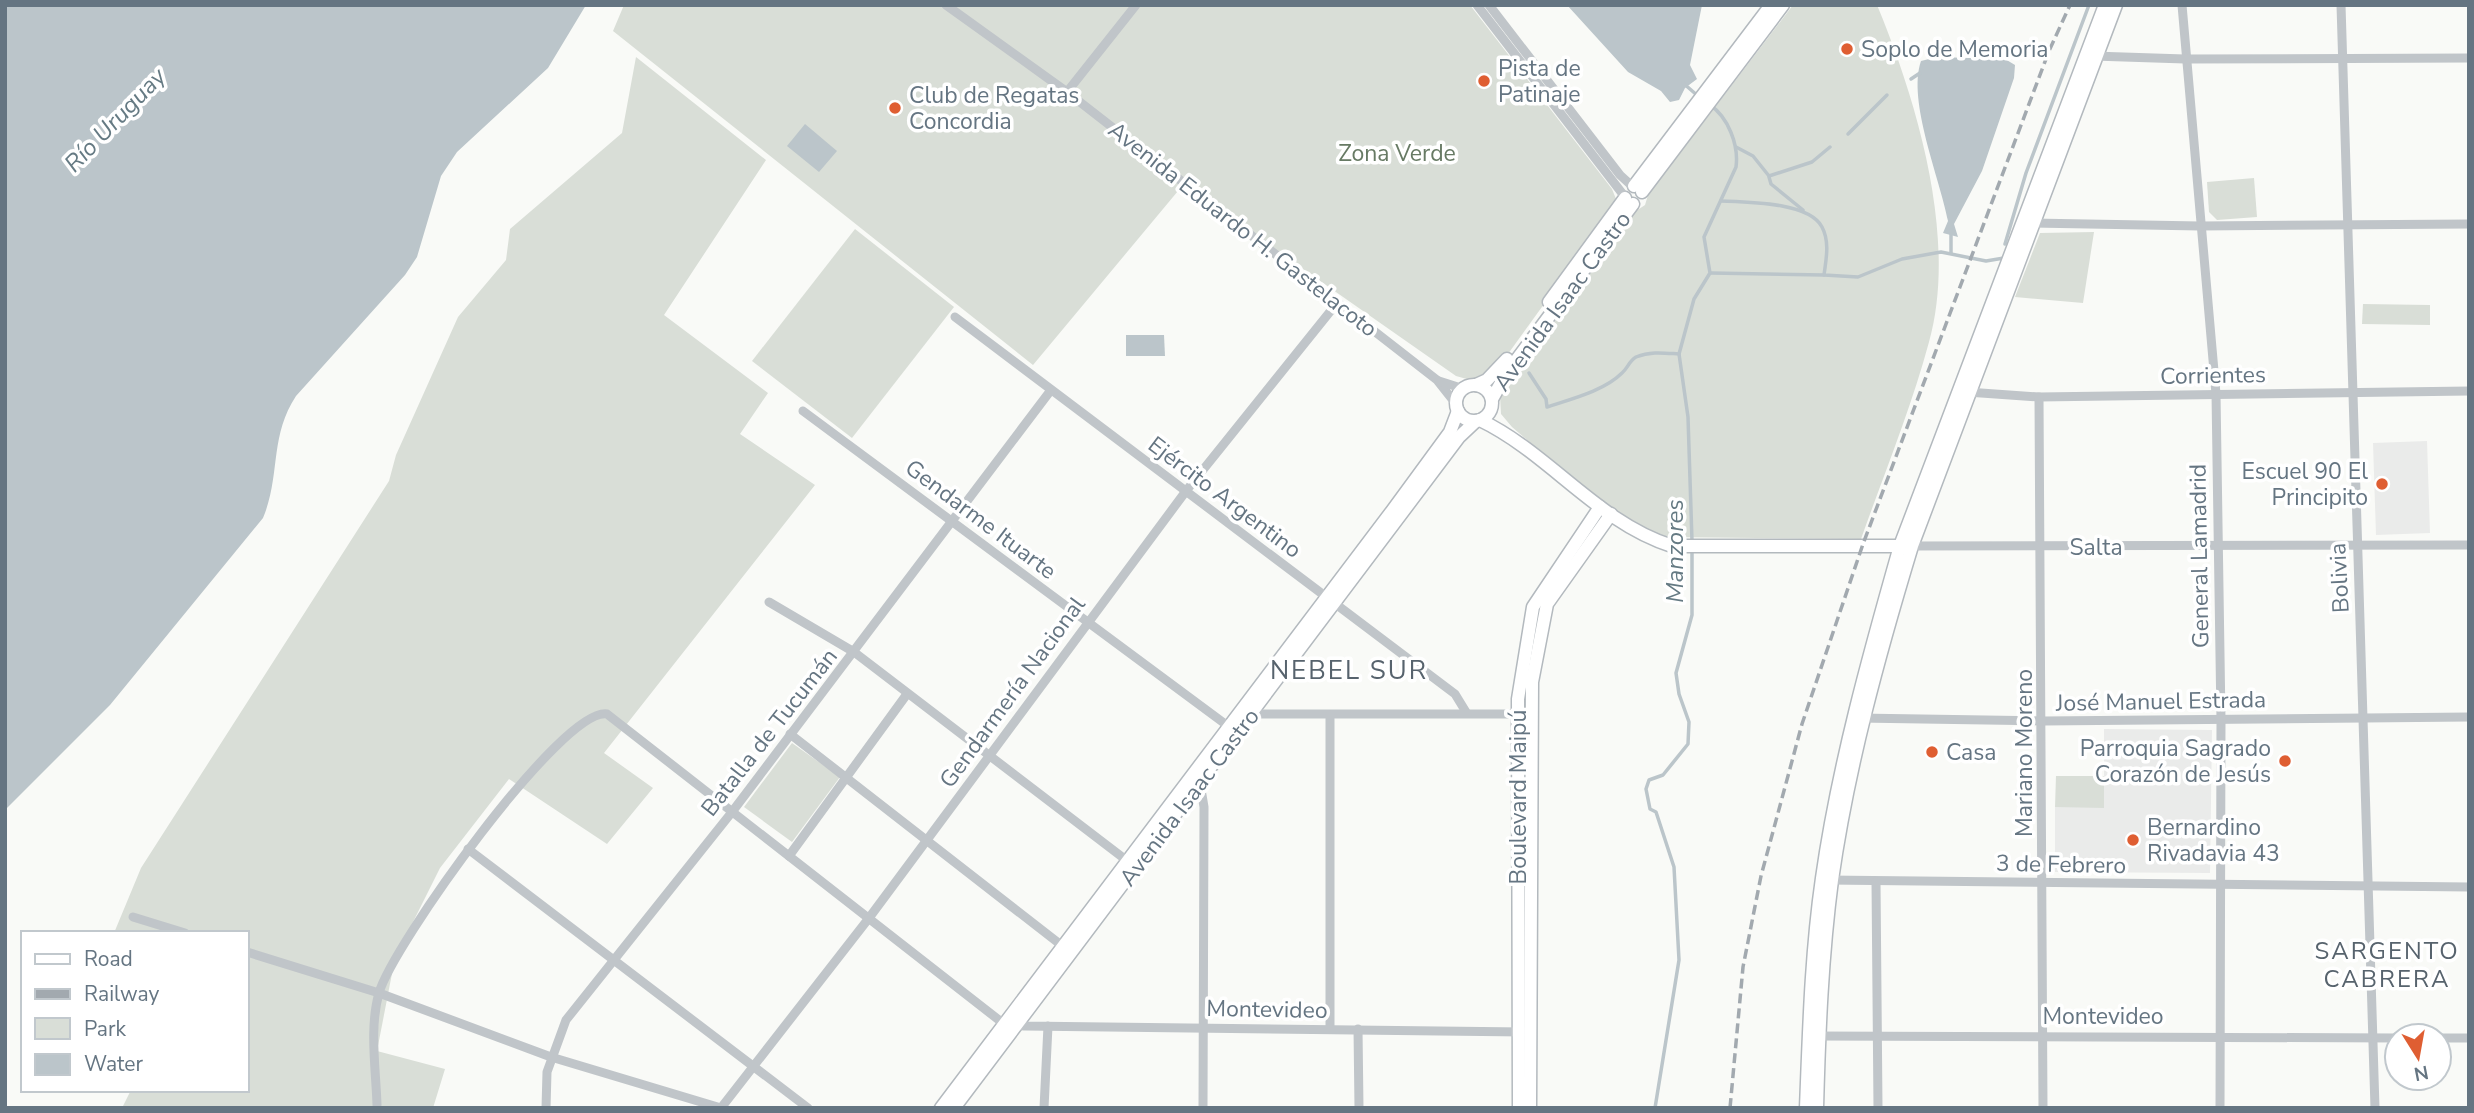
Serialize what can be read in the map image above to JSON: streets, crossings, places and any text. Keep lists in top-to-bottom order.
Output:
{
  "streets": {
    "main road": ["Avenida Isaac Castro", "Salta", "Boulevard Maipú"],
    "street": [
      "Avenida Eduardo H. Gastelacoto",
      "Corrientes",
      "Ejército Argentino",
      "Gendarme Ituarte",
      "General Lamadrid",
      "Bolivia",
      "Gendarmería Nacional",
      "José Manuel Estrada",
      "Batalla de Tucumán",
      "Mariano Moreno",
      "3 de Febrero",
      "Montevideo"
    ]
  },
  "crossings": [
    ["Avenida Eduardo H. Gastelacoto", "Avenida Isaac Castro"],
    ["Avenida Eduardo H. Gastelacoto", "Gendarmería Nacional"],
    ["Avenida Isaac Castro", "Ejército Argentino"],
    ["Avenida Isaac Castro", "Gendarme Ituarte"],
    ["Avenida Isaac Castro", "Montevideo"],
    ["Corrientes", "General Lamadrid"],
    ["Corrientes", "Bolivia"],
    ["Corrientes", "Mariano Moreno"],
    ["Ejército Argentino", "Gendarmería Nacional"],
    ["Ejército Argentino", "Batalla de Tucumán"],
    ["Gendarme Ituarte", "Gendarmería Nacional"],
    ["Gendarme Ituarte", "Batalla de Tucumán"],
    ["Salta", "General Lamadrid"],
    ["Salta", "Bolivia"],
    ["Salta", "Mariano Moreno"],
    ["Salta", "Boulevard Maipú"],
    ["General Lamadrid", "José Manuel Estrada"],
    ["General Lamadrid", "3 de Febrero"],
    ["General Lamadrid", "Montevideo"],
    ["Bolivia", "José Manuel Estrada"],
    ["Bolivia", "3 de Febrero"],
    ["Bolivia", "Montevideo"],
    ["José Manuel Estrada", "Mariano Moreno"],
    ["Mariano Moreno", "3 de Febrero"],
    ["Mariano Moreno", "Montevideo"],
    ["Boulevard Maipú", "Montevideo"]
  ],
  "districts": ["NEBEL SUR", "SARGENTO CABRERA"],
  "water": ["Río Uruguay", "Manzores"],
  "parks": ["Zona Verde"],
  "places": [
    "Soplo de Memoria",
    "Pista de Patinaje",
    "Club de Regatas Concordia",
    "Escuel 90 El Principito",
    "Casa",
    "Parroquia Sagrado Corazón de Jesús",
    "Bernardino Rivadavia 43"
  ],
  "legend": [
    "Road",
    "Railway",
    "Park",
    "Water"
  ],
  "north": "bottom"
}
